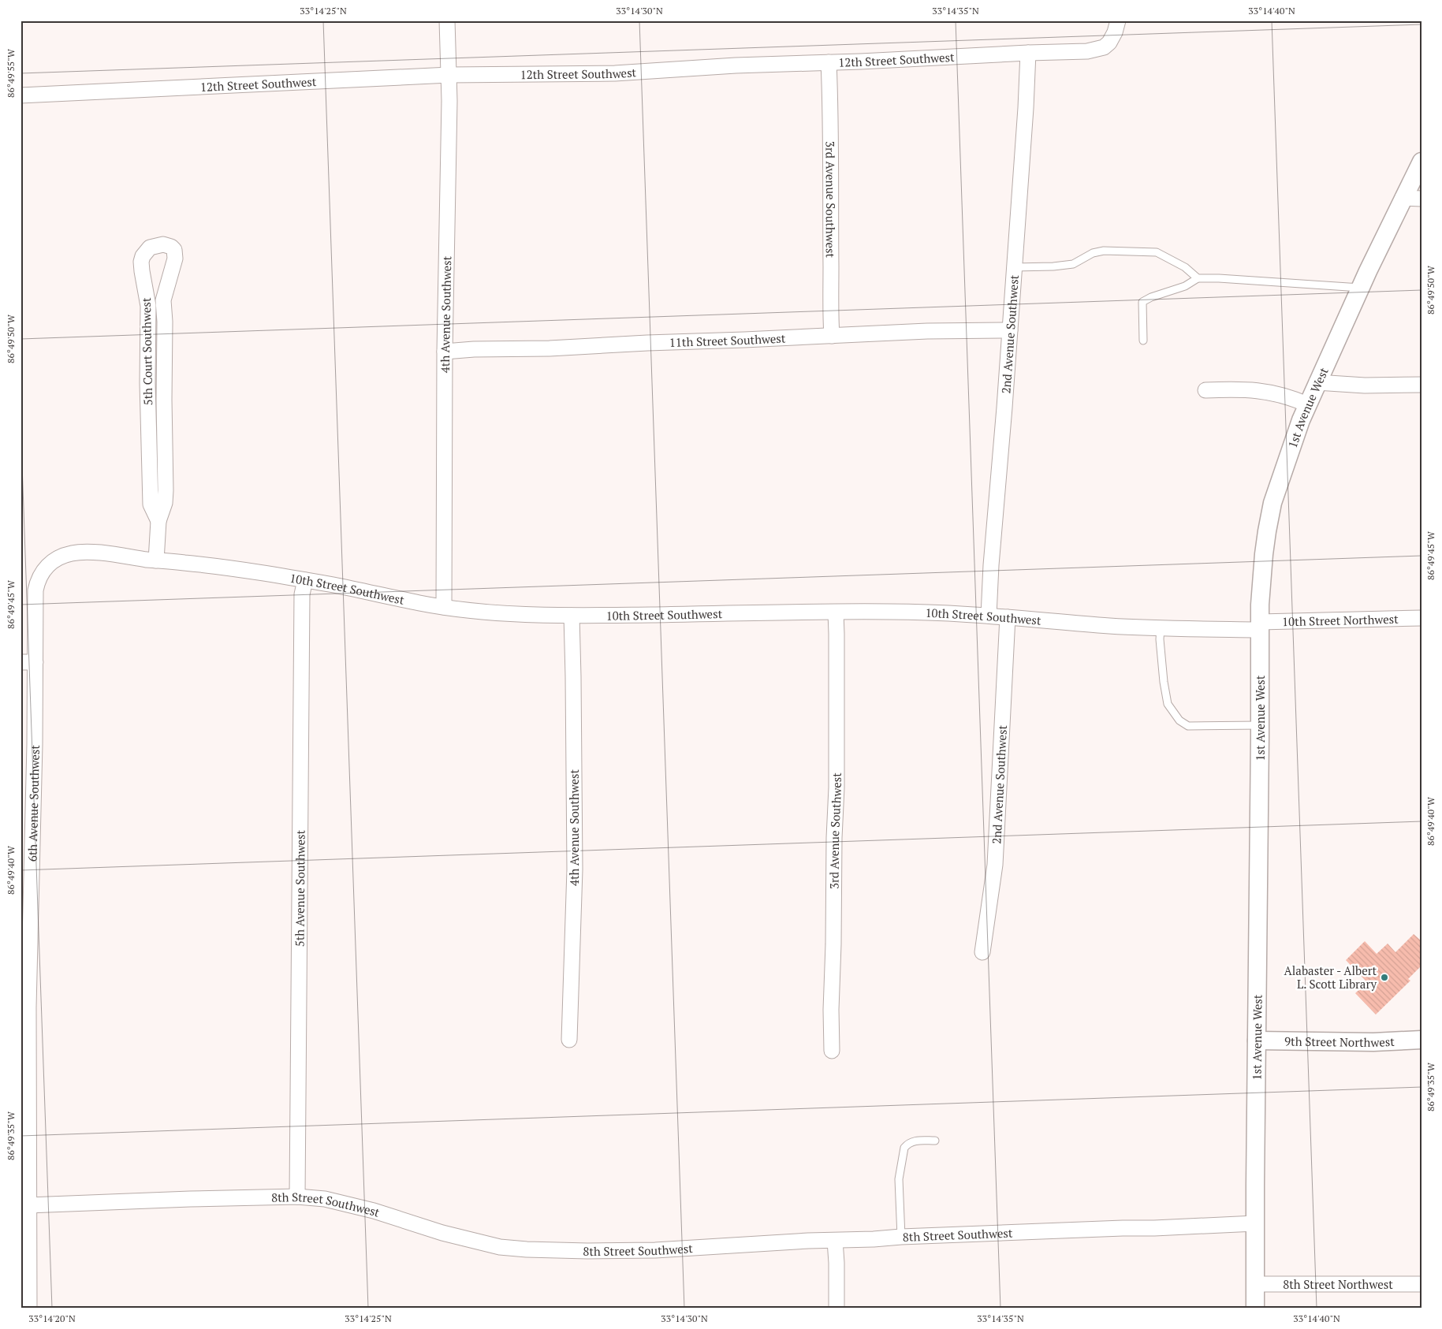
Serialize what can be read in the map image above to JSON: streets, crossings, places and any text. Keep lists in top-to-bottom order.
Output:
{
  "streets": {
    "street": [
      "12th Street Southwest",
      "3rd Avenue Southwest",
      "4th Avenue Southwest",
      "2nd Avenue Southwest",
      "11th Street Southwest",
      "5th Court Southwest",
      "1st Avenue West",
      "10th Street Southwest",
      "10th Street Northwest",
      "6th Avenue Southwest",
      "5th Avenue Southwest",
      "9th Street Northwest",
      "8th Street Southwest",
      "8th Street Northwest"
    ]
  },
  "crossings": [
    ["12th Street Southwest", "3rd Avenue Southwest"],
    ["12th Street Southwest", "4th Avenue Southwest"],
    ["12th Street Southwest", "2nd Avenue Southwest"],
    ["3rd Avenue Southwest", "11th Street Southwest"],
    ["3rd Avenue Southwest", "10th Street Southwest"],
    ["4th Avenue Southwest", "11th Street Southwest"],
    ["4th Avenue Southwest", "10th Street Southwest"],
    ["2nd Avenue Southwest", "11th Street Southwest"],
    ["2nd Avenue Southwest", "10th Street Southwest"],
    ["5th Court Southwest", "10th Street Southwest"],
    ["1st Avenue West", "10th Street Southwest"],
    ["1st Avenue West", "10th Street Northwest"],
    ["1st Avenue West", "9th Street Northwest"],
    ["1st Avenue West", "8th Street Southwest"],
    ["1st Avenue West", "8th Street Northwest"],
    ["10th Street Southwest", "10th Street Northwest"],
    ["10th Street Southwest", "6th Avenue Southwest"],
    ["10th Street Southwest", "5th Avenue Southwest"],
    ["6th Avenue Southwest", "8th Street Southwest"],
    ["5th Avenue Southwest", "8th Street Southwest"]
  ],
  "places": ["Alabaster - Albert L. Scott Library"],
  "coordinates": [
    "33°14'25\"N",
    "33°14'30\"N",
    "33°14'35\"N",
    "33°14'40\"N",
    "86°49'55\"W",
    "86°49'50\"W",
    "86°49'45\"W",
    "86°49'40\"W",
    "86°49'35\"W",
    "33°14'20\"N"
  ]
}
